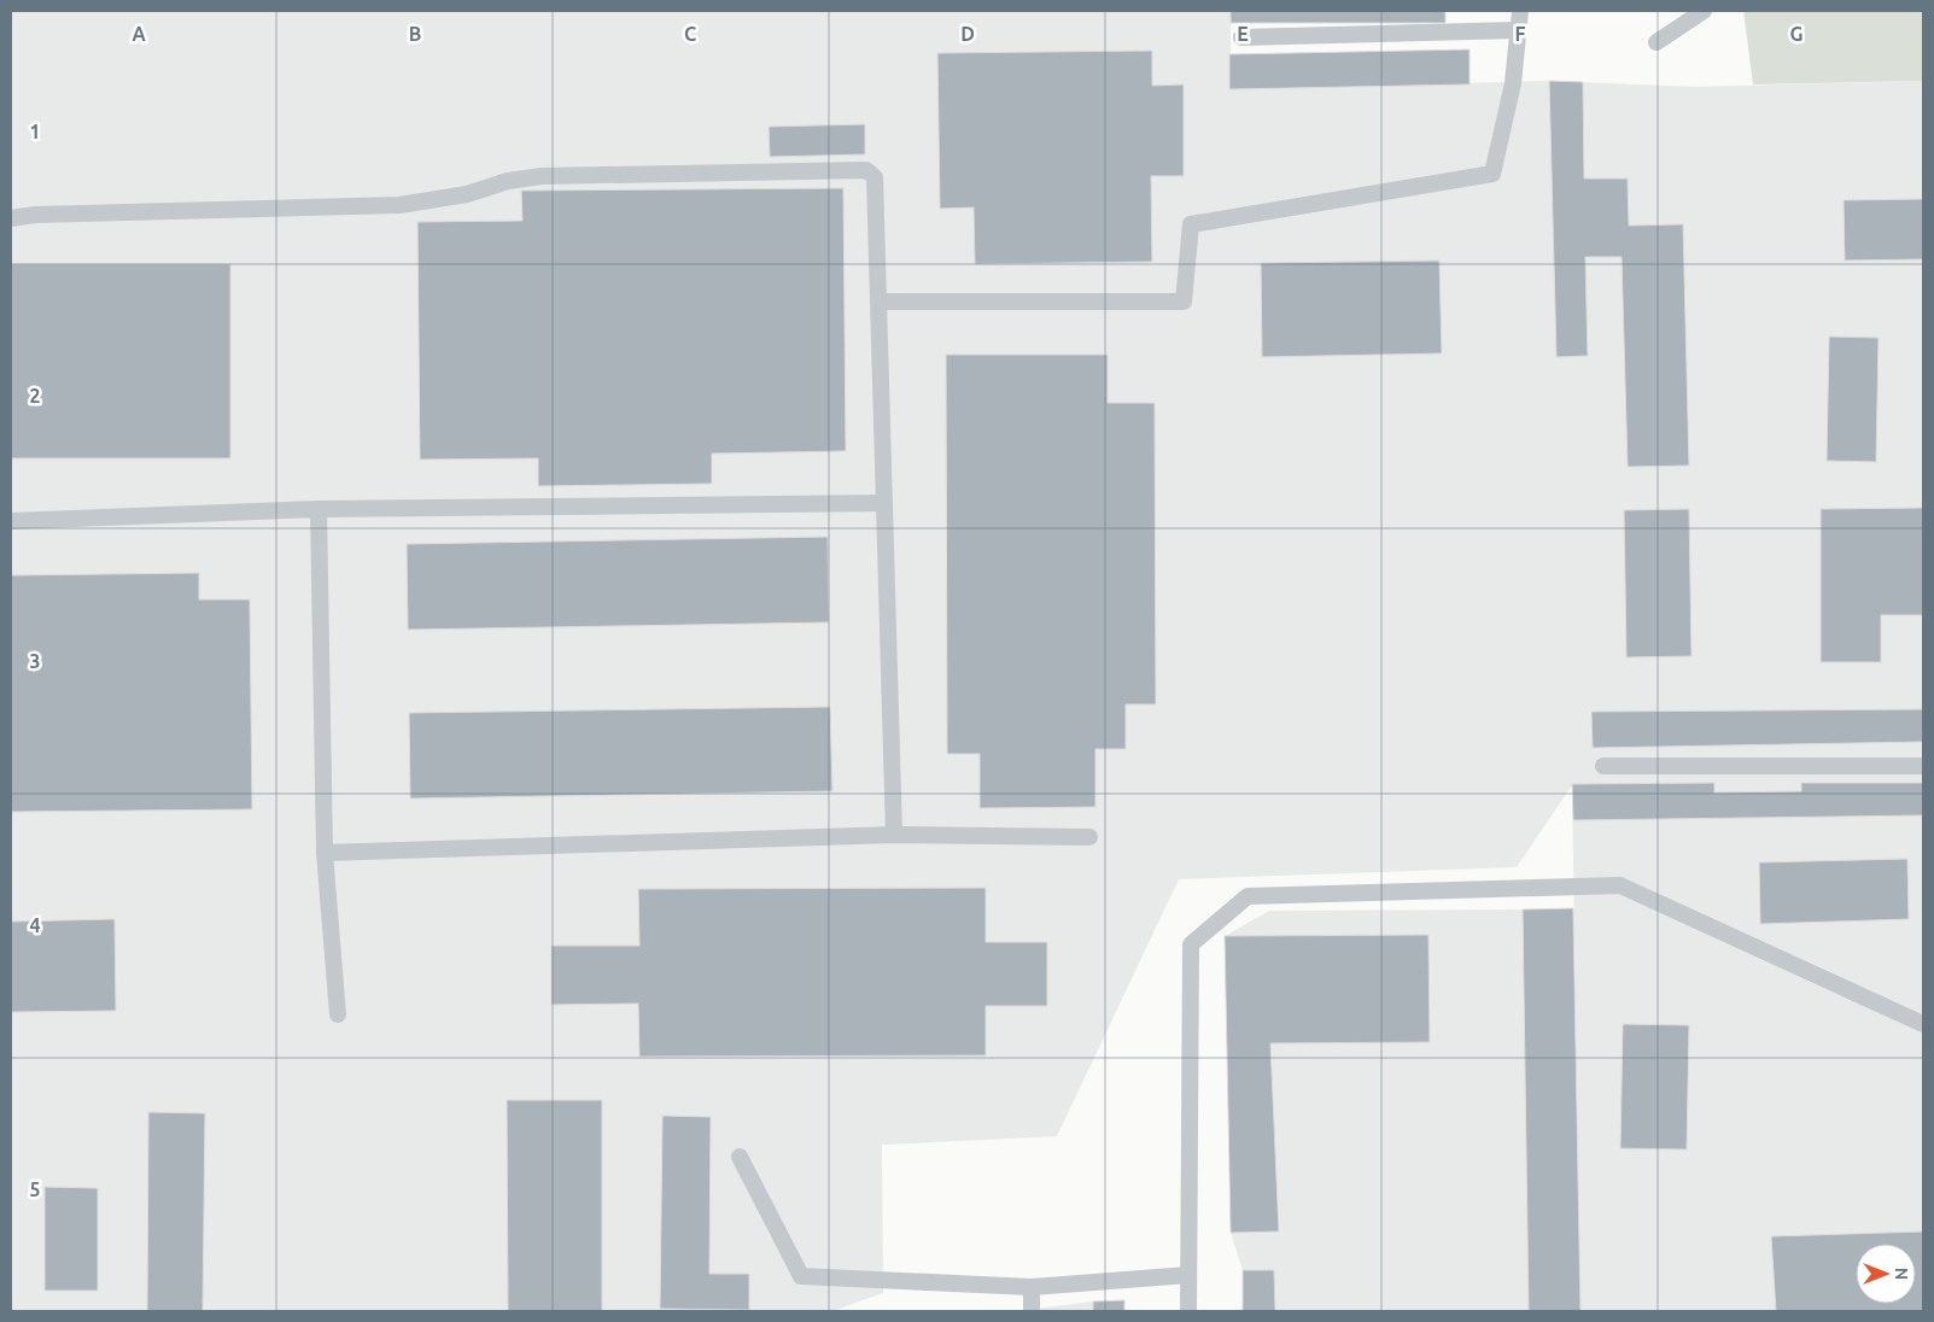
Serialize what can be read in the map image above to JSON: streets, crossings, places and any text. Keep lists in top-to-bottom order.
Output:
{
  "north": "right",
  "grid": {
    "columns": [
      "A",
      "B",
      "C",
      "D",
      "E",
      "F",
      "G"
    ],
    "rows": [
      "1",
      "2",
      "3",
      "4",
      "5"
    ]
  }
}
